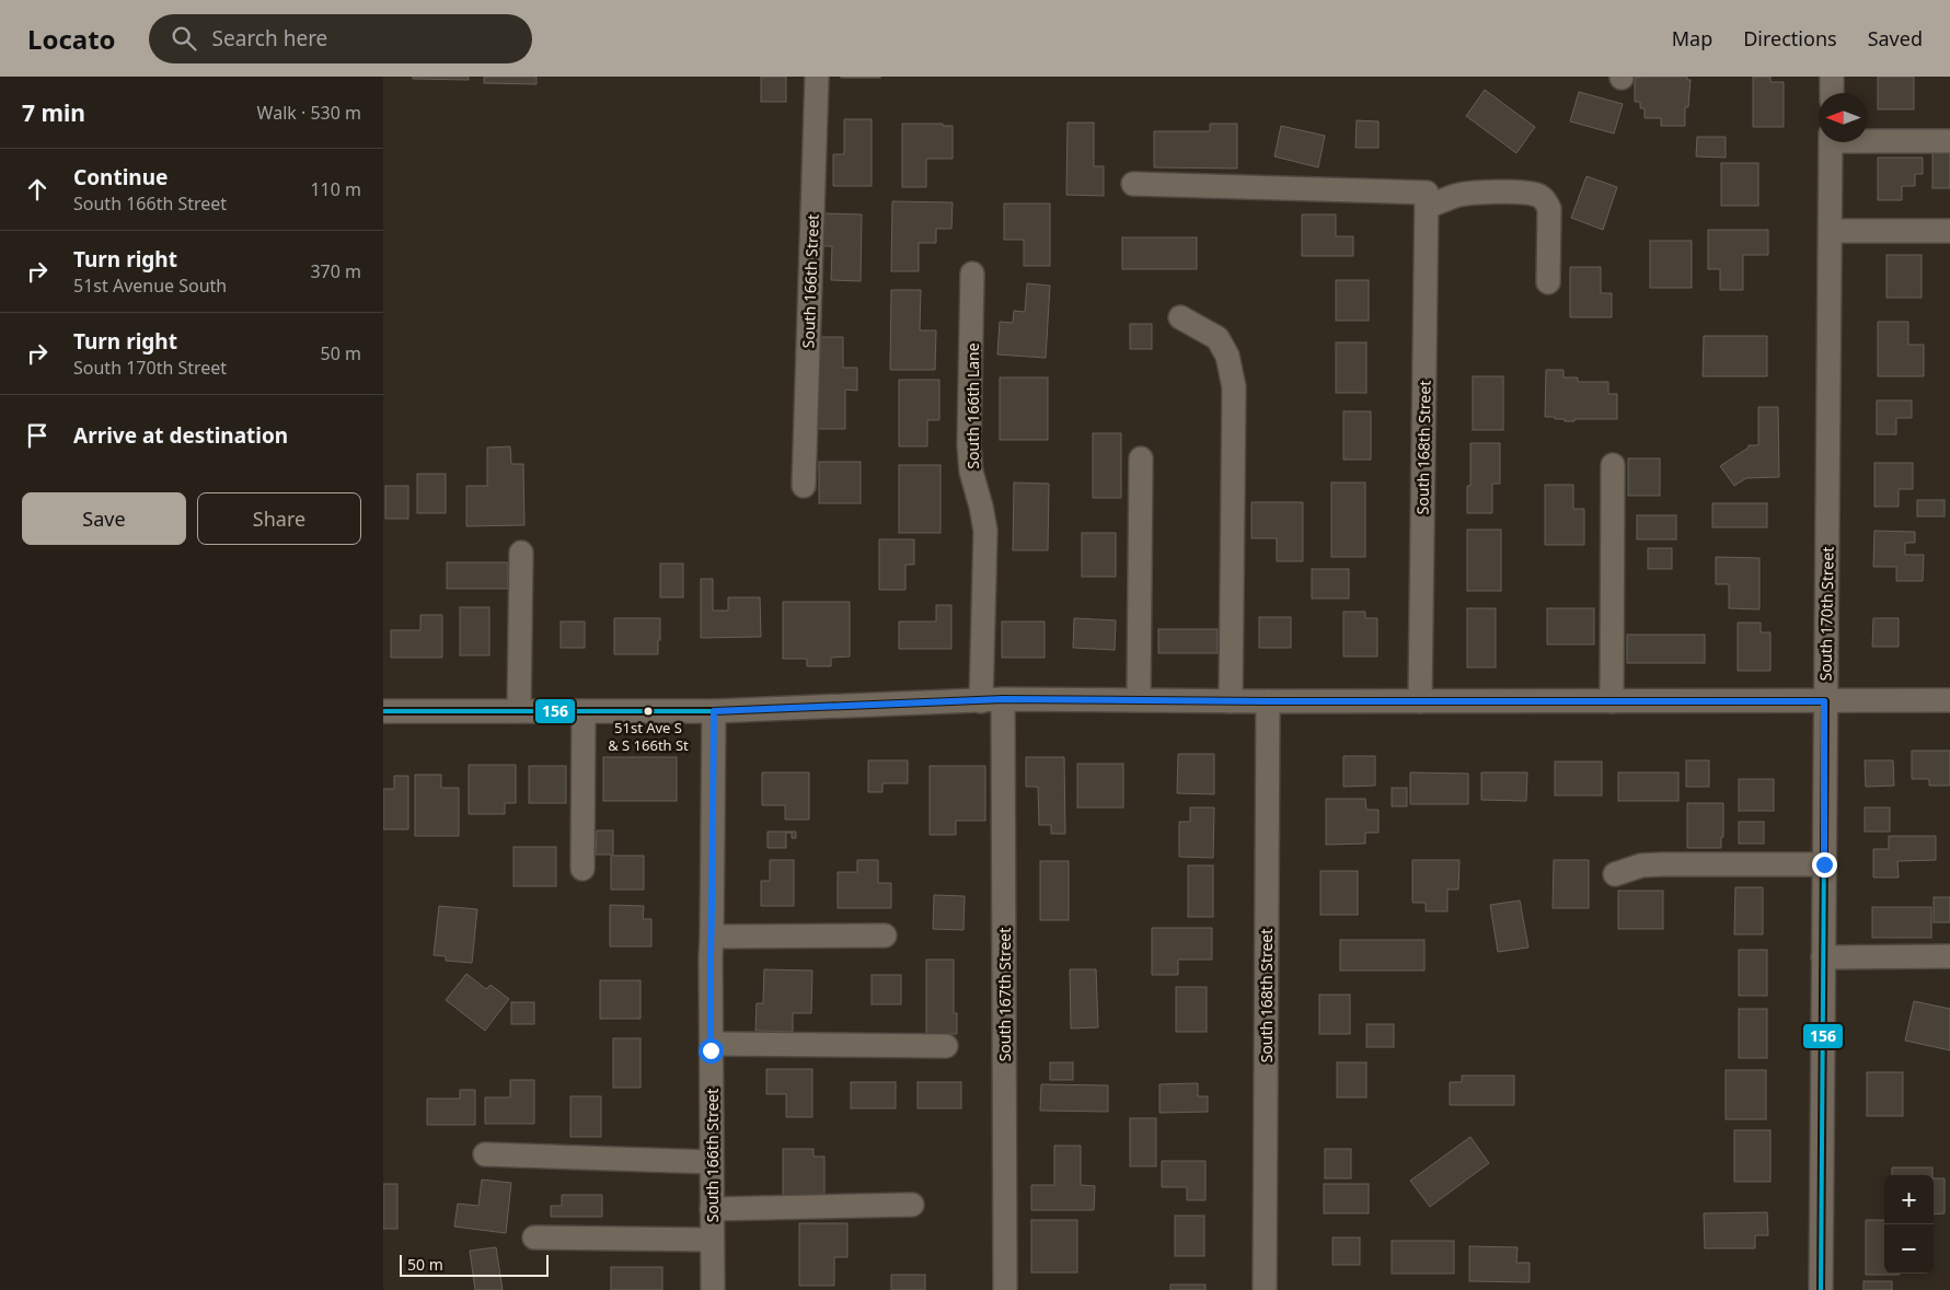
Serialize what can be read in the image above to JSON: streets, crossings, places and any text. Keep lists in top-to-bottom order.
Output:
{
  "streets": {
    "street": [
      "South 166th Street",
      "South 166th Lane",
      "South 168th Street",
      "South 170th Street",
      "South 167th Street"
    ]
  },
  "crossings": [
    ["South 166th Lane", "South 167th Street"]
  ],
  "places": ["51st Ave S & S 166th St"],
  "lines": ["transit line 156"],
  "scale_bar": "50 m",
  "north": "left",
  "page": {
    "header": "Locato",
    "search": "Search here",
    "nav": ["Map", "Directions", "Saved"],
    "heading": ["7 min", "Walk · 530 m"],
    "list": [
      ["Continue", "South 166th Street", "110 m"],
      ["Turn right", "51st Avenue South", "370 m"],
      ["Turn right", "South 170th Street", "50 m"],
      "Arrive at destination"
    ],
    "buttons": ["Save", "Share"],
    "map_buttons": ["+", "−"],
    "scale": "50 m"
  }
}
